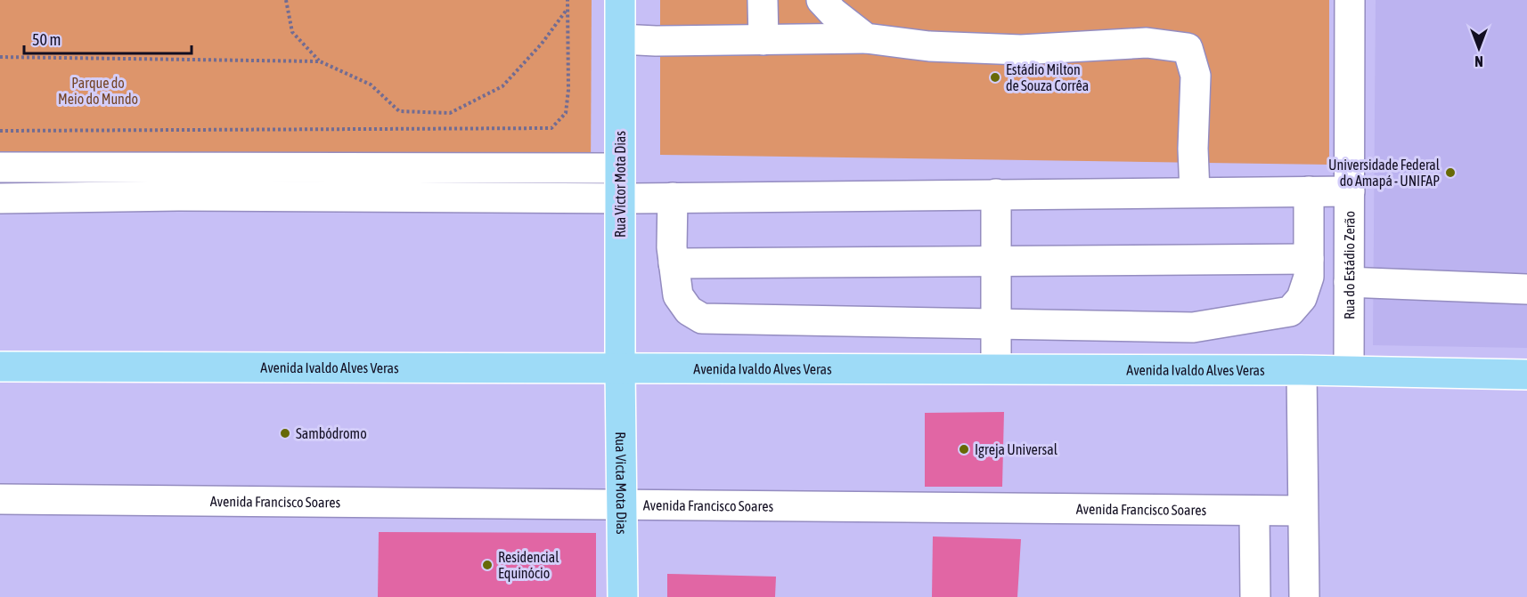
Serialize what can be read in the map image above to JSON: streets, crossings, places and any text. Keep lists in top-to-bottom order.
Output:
{
  "streets": {
    "main road": ["Rua Victor Mota Dias", "Avenida Ivaldo Alves Veras", "Rua Victa Mota Dias"],
    "street": ["Rua do Estádio Zerão", "Avenida Francisco Soares"]
  },
  "crossings": [
    ["Rua Victor Mota Dias", "Avenida Ivaldo Alves Veras"],
    ["Rua Victor Mota Dias", "Rua Victa Mota Dias"],
    ["Rua do Estádio Zerão", "Avenida Ivaldo Alves Veras"],
    ["Avenida Ivaldo Alves Veras", "Rua Victa Mota Dias"],
    ["Rua Victa Mota Dias", "Avenida Francisco Soares"]
  ],
  "parks": ["Parque do Meio do Mundo"],
  "places": [
    "Estádio Milton de Souza Corrêa",
    "Universidade Federal do Amapá - UNIFAP",
    "Sambódromo",
    "Igreja Universal",
    "Residencial Equinócio"
  ],
  "scale_bar": "50 m",
  "north": "bottom"
}
